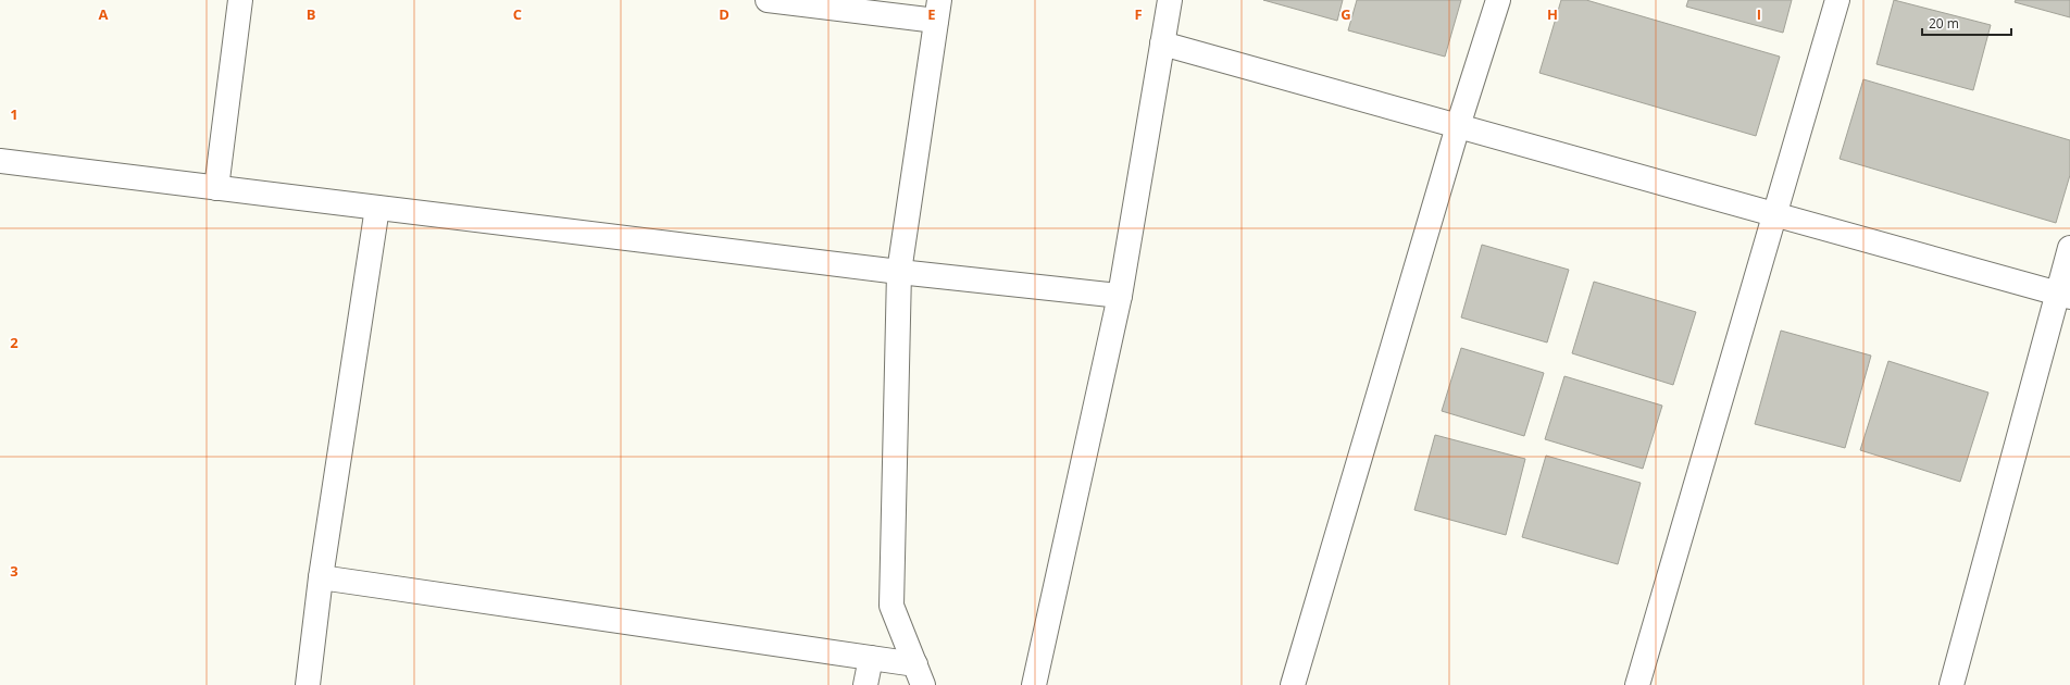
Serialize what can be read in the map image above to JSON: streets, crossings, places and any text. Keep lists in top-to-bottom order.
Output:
{
  "scale_bar": "20 m",
  "grid": {
    "columns": [
      "A",
      "B",
      "C",
      "D",
      "E",
      "F",
      "G",
      "H",
      "I"
    ],
    "rows": ["1", "2", "3"]
  }
}
